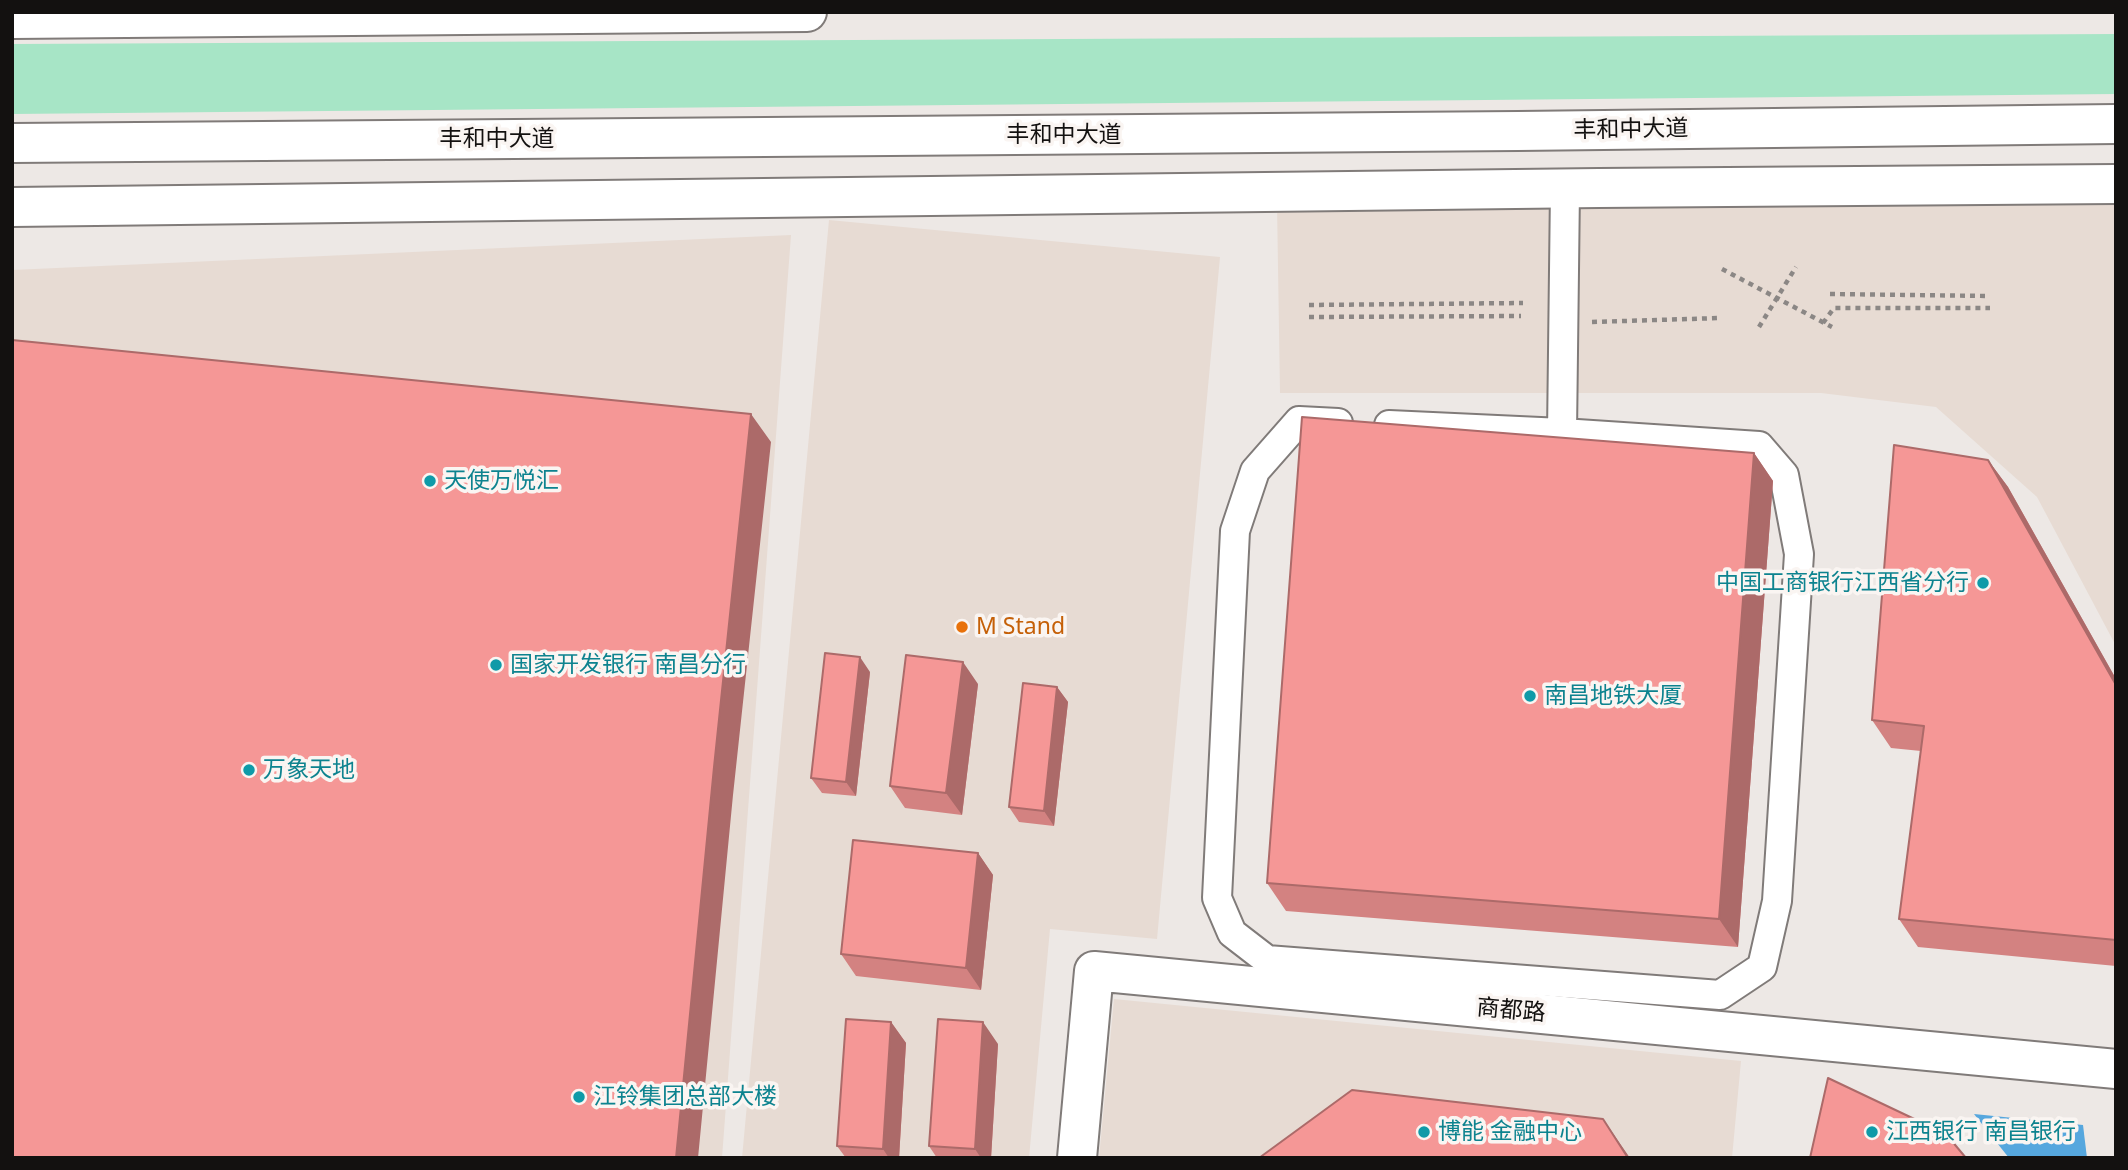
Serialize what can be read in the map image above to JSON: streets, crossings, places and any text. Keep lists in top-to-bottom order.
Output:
{
  "streets": {
    "main road": ["丰和中大道", "商都路"]
  },
  "places": [
    "天使万悦汇",
    "中国工商银行江西省分行",
    "M Stand",
    "国家开发银行 南昌分行",
    "南昌地铁大厦",
    "万象天地",
    "江铃集团总部大楼",
    "博能 金融中心",
    "江西银行 南昌银行"
  ]
}
